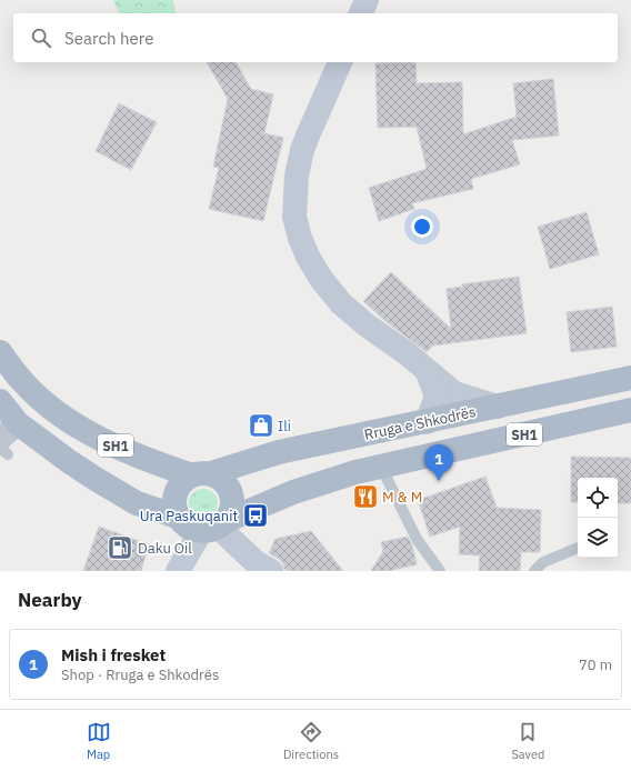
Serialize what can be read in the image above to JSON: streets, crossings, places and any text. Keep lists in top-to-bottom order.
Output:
{
  "streets": {
    "main road": ["Rruga e Shkodrës", "SH1"]
  },
  "crossings": [
    ["Rruga e Shkodrës", "SH1"]
  ],
  "places": {
    "shop": ["Ili"],
    "restaurant": ["M & M"],
    "bus stop": ["Ura Paskuqanit"],
    "fuel station": ["Daku Oil"]
  },
  "page": {
    "search": "Search here",
    "pins": "1",
    "heading": "Nearby",
    "list": [
      {
        "mark": "1",
        "name": "Mish i fresket",
        "note": "Shop · Rruga e Shkodrës",
        "value": "70 m"
      }
    ],
    "nav": ["Map", "Directions", "Saved"]
  }
}
